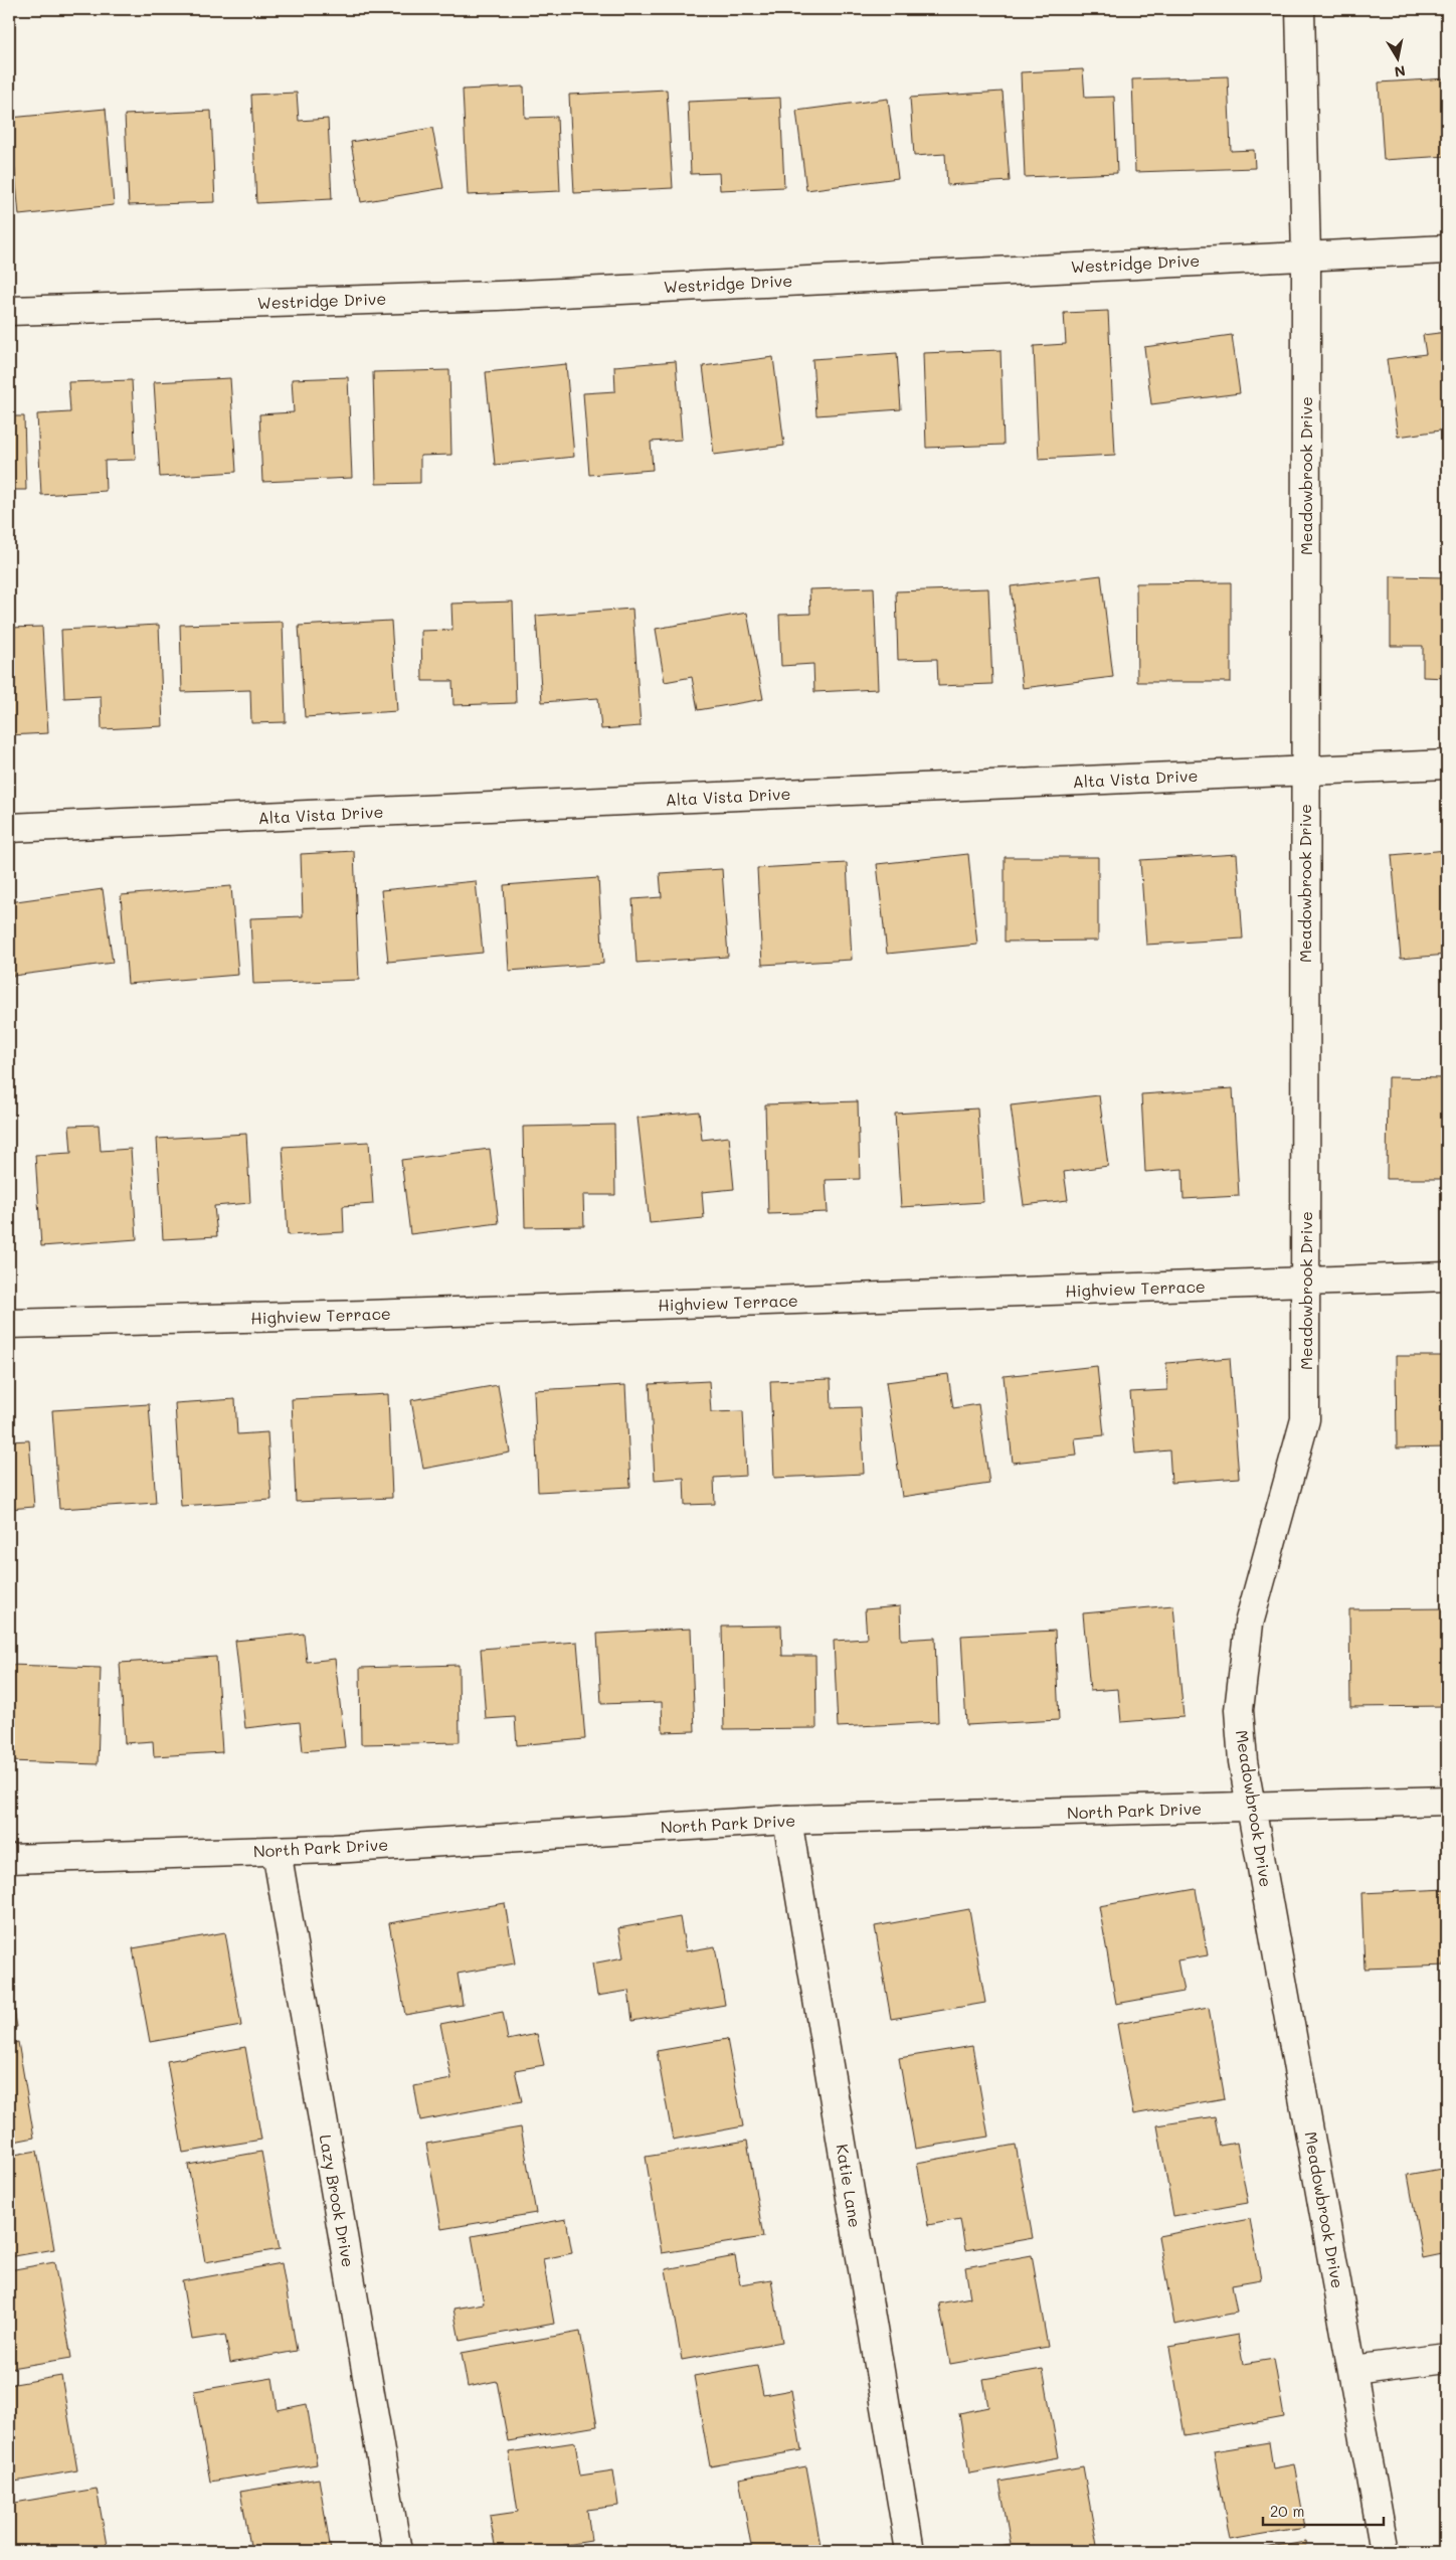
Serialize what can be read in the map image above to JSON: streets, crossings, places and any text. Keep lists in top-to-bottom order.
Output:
{
  "streets": {
    "street": [
      "Westridge Drive",
      "Meadowbrook Drive",
      "Alta Vista Drive",
      "Highview Terrace",
      "North Park Drive",
      "Katie Lane",
      "Lazy Brook Drive"
    ]
  },
  "crossings": [
    ["Westridge Drive", "Meadowbrook Drive"],
    ["Meadowbrook Drive", "Alta Vista Drive"],
    ["Meadowbrook Drive", "Highview Terrace"],
    ["Meadowbrook Drive", "North Park Drive"],
    ["North Park Drive", "Katie Lane"],
    ["North Park Drive", "Lazy Brook Drive"]
  ],
  "scale_bar": "20 m",
  "north": "bottom"
}
